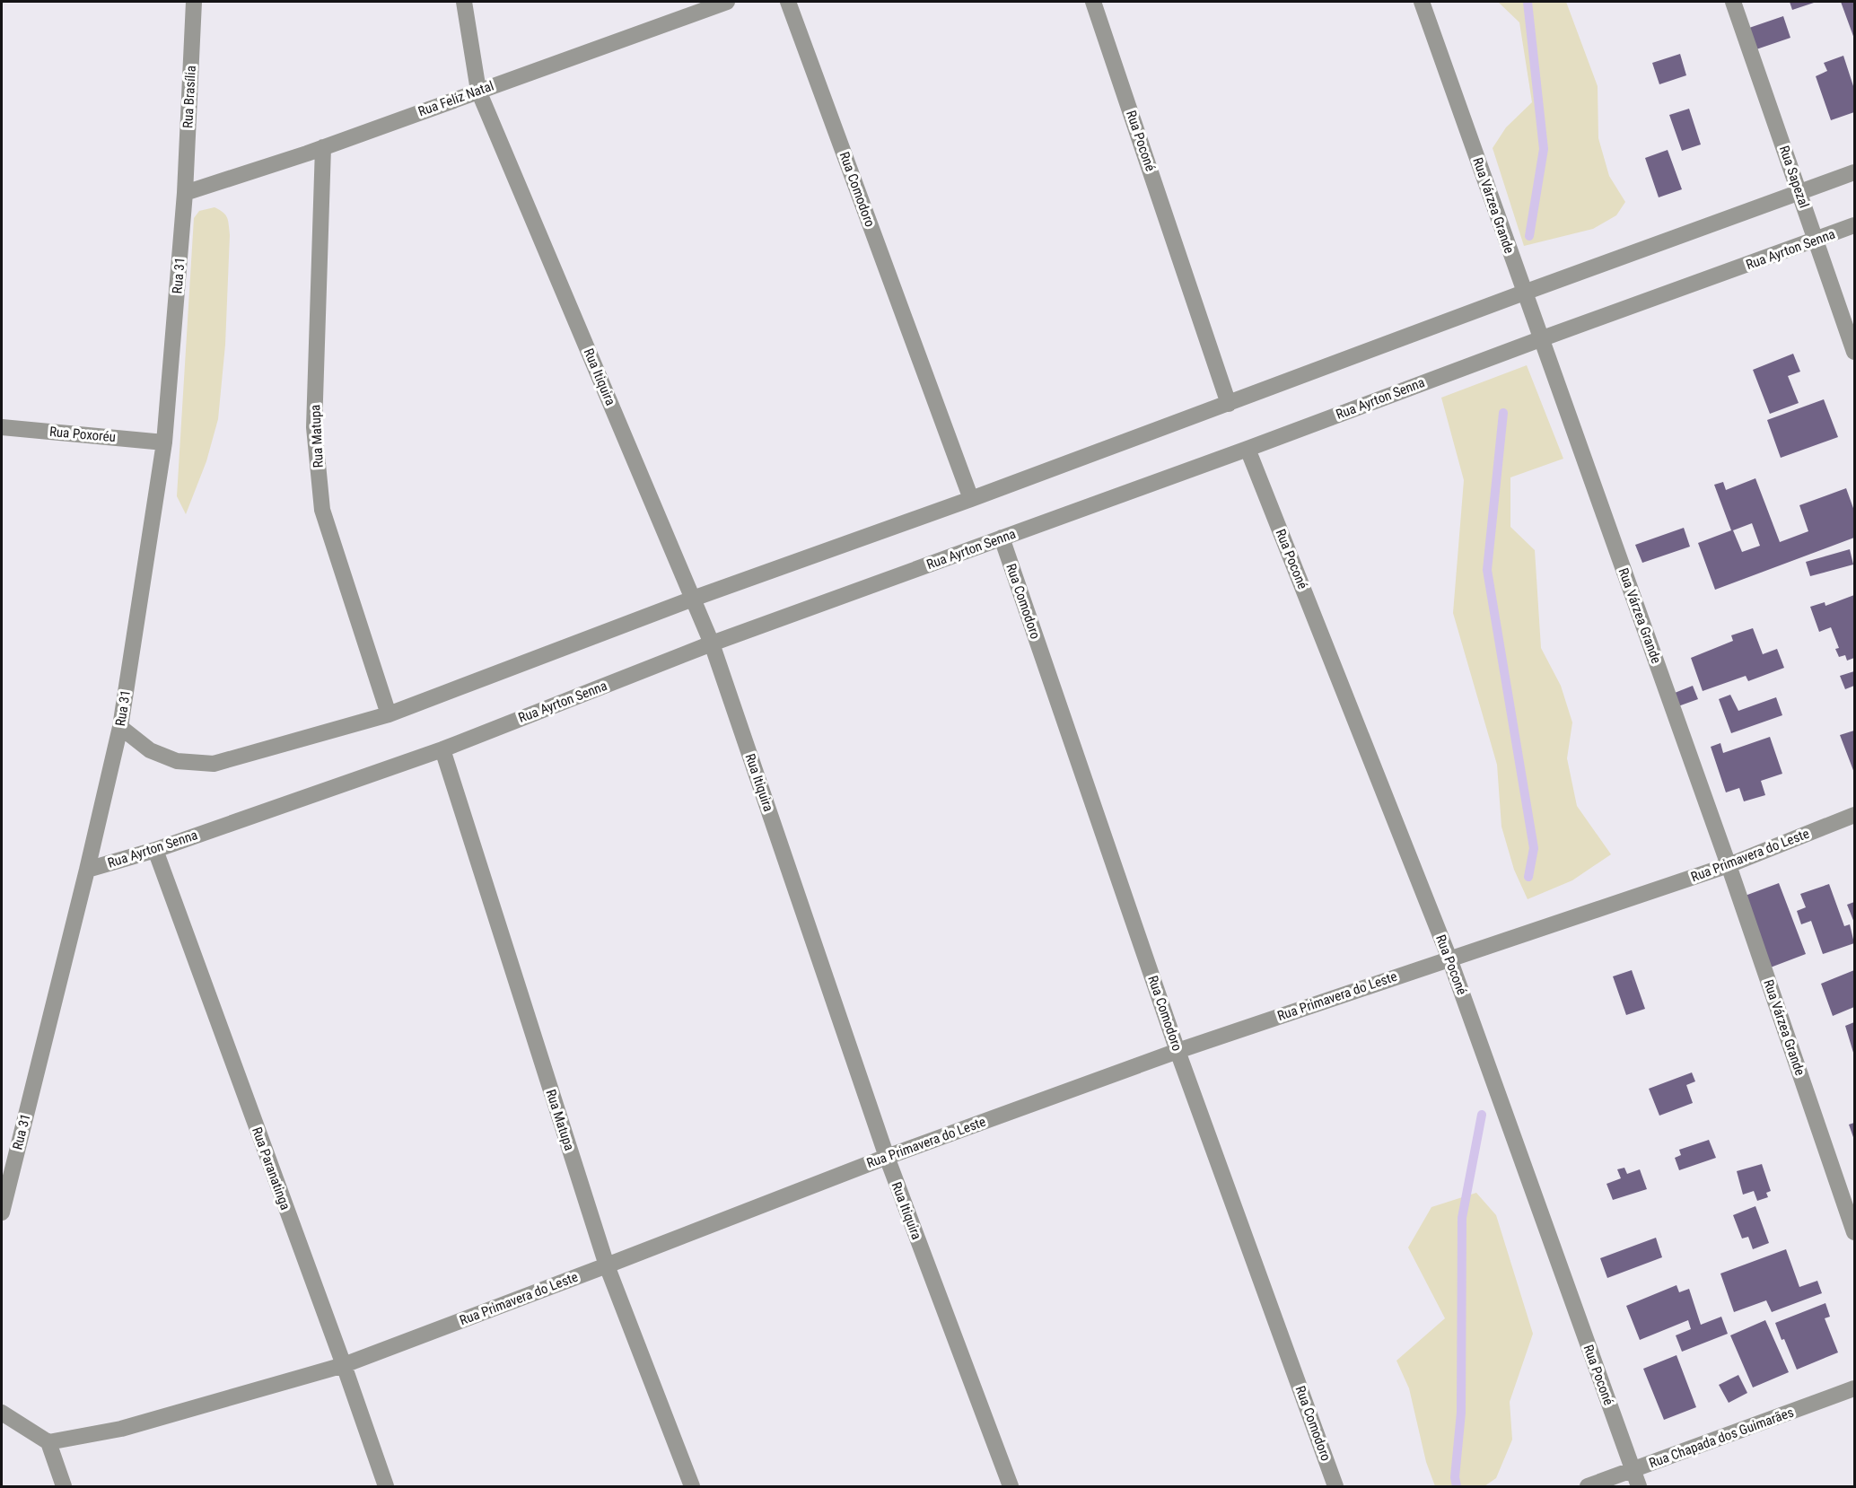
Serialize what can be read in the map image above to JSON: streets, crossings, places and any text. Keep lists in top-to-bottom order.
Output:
{
  "streets": {
    "street": [
      "Rua Brasília",
      "Rua Feliz Natal",
      "Rua Poconé",
      "Rua Sapezal",
      "Rua Comodoro",
      "Rua Várzea Grande",
      "Rua Ayrton Senna",
      "Rua 31",
      "Rua Itiquira",
      "Rua Poxoréu",
      "Rua Matupa",
      "Rua Primavera do Leste",
      "Rua Paranatinga",
      "Rua Chapada dos Guimarães"
    ]
  },
  "crossings": [
    ["Rua Brasília", "Rua Feliz Natal"],
    ["Rua Brasília", "Rua 31"],
    ["Rua Feliz Natal", "Rua 31"],
    ["Rua Feliz Natal", "Rua Itiquira"],
    ["Rua Feliz Natal", "Rua Matupa"],
    ["Rua Poconé", "Rua Ayrton Senna"],
    ["Rua Poconé", "Rua Primavera do Leste"],
    ["Rua Poconé", "Rua Chapada dos Guimarães"],
    ["Rua Sapezal", "Rua Ayrton Senna"],
    ["Rua Comodoro", "Rua Ayrton Senna"],
    ["Rua Comodoro", "Rua Primavera do Leste"],
    ["Rua Várzea Grande", "Rua Ayrton Senna"],
    ["Rua Várzea Grande", "Rua Primavera do Leste"],
    ["Rua Ayrton Senna", "Rua 31"],
    ["Rua Ayrton Senna", "Rua Itiquira"],
    ["Rua Ayrton Senna", "Rua Matupa"],
    ["Rua Ayrton Senna", "Rua Paranatinga"],
    ["Rua 31", "Rua Poxoréu"],
    ["Rua Itiquira", "Rua Primavera do Leste"],
    ["Rua Matupa", "Rua Primavera do Leste"],
    ["Rua Primavera do Leste", "Rua Paranatinga"]
  ]
}
